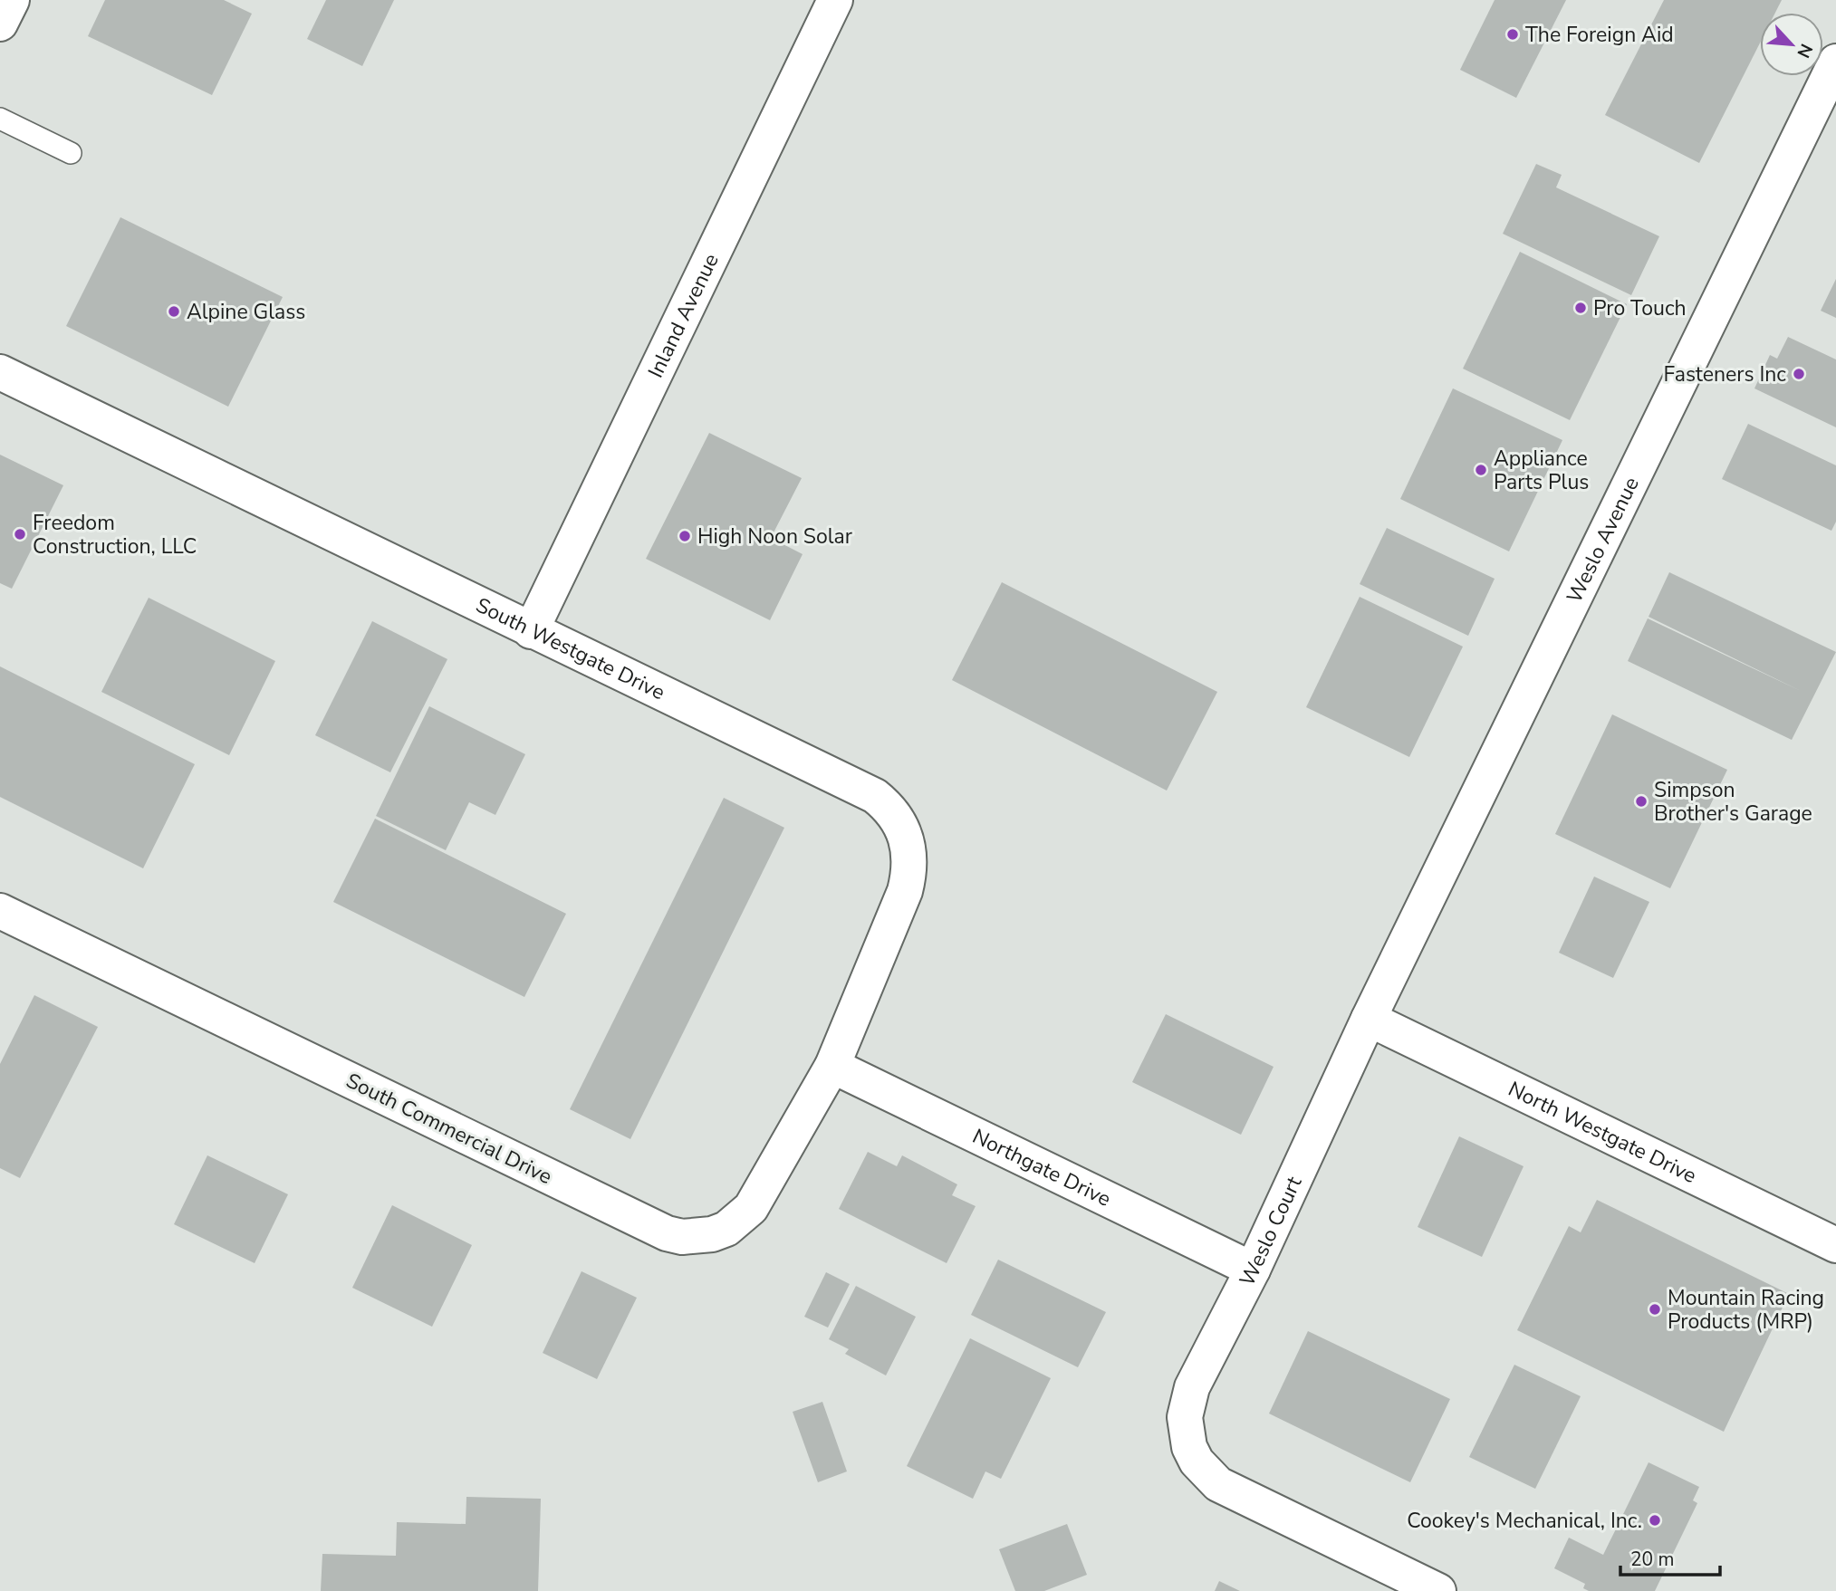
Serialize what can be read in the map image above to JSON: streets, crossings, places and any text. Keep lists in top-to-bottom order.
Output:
{
  "streets": {
    "street": [
      "Inland Avenue",
      "Weslo Avenue",
      "South Westgate Drive",
      "South Commercial Drive",
      "North Westgate Drive",
      "Northgate Drive",
      "Weslo Court"
    ]
  },
  "crossings": [
    ["Inland Avenue", "South Westgate Drive"],
    ["Weslo Avenue", "North Westgate Drive"],
    ["Weslo Avenue", "Weslo Court"],
    ["South Westgate Drive", "South Commercial Drive"],
    ["South Westgate Drive", "Northgate Drive"],
    ["South Commercial Drive", "Northgate Drive"],
    ["North Westgate Drive", "Weslo Court"],
    ["Northgate Drive", "Weslo Court"]
  ],
  "places": [
    "The Foreign Aid",
    "Pro Touch",
    "Alpine Glass",
    "Fasteners Inc",
    "Appliance Parts Plus",
    "Freedom Construction, LLC",
    "High Noon Solar",
    "Simpson Brother's Garage",
    "Mountain Racing Products (MRP)",
    "Cookey's Mechanical, Inc."
  ],
  "scale_bar": "20 m",
  "north": "bottom right"
}
